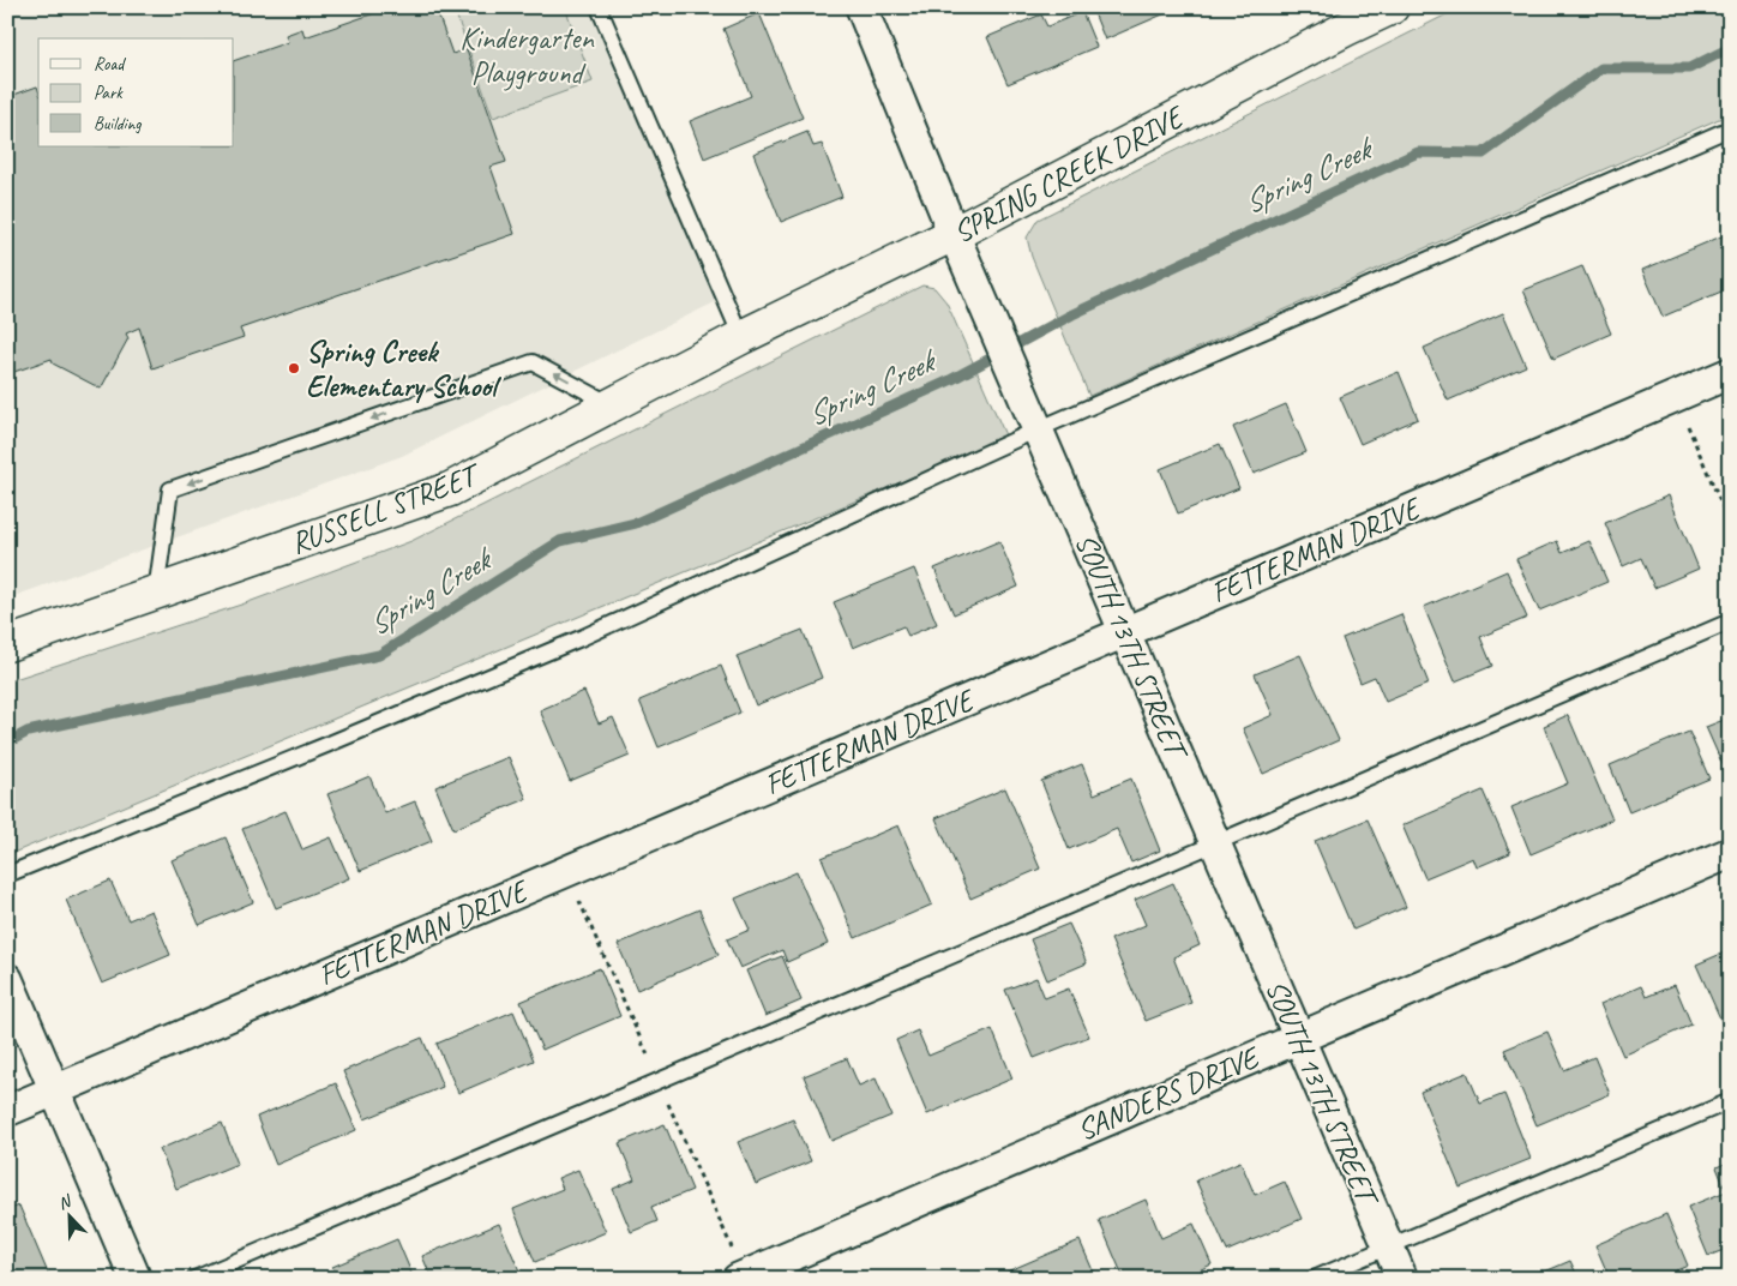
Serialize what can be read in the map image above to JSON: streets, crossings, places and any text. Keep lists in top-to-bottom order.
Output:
{
  "streets": {
    "main road": ["SPRING CREEK DRIVE", "RUSSELL STREET"],
    "street": ["FETTERMAN DRIVE", "SOUTH 13TH STREET", "SANDERS DRIVE"]
  },
  "crossings": [
    ["SPRING CREEK DRIVE", "RUSSELL STREET"],
    ["SPRING CREEK DRIVE", "SOUTH 13TH STREET"],
    ["FETTERMAN DRIVE", "SOUTH 13TH STREET"],
    ["SOUTH 13TH STREET", "SANDERS DRIVE"]
  ],
  "water": ["Spring Creek"],
  "parks": ["Kindergarten Playground"],
  "places": ["Spring Creek Elementary School"],
  "legend": ["Road", "Park", "Building"],
  "north": "top left"
}
